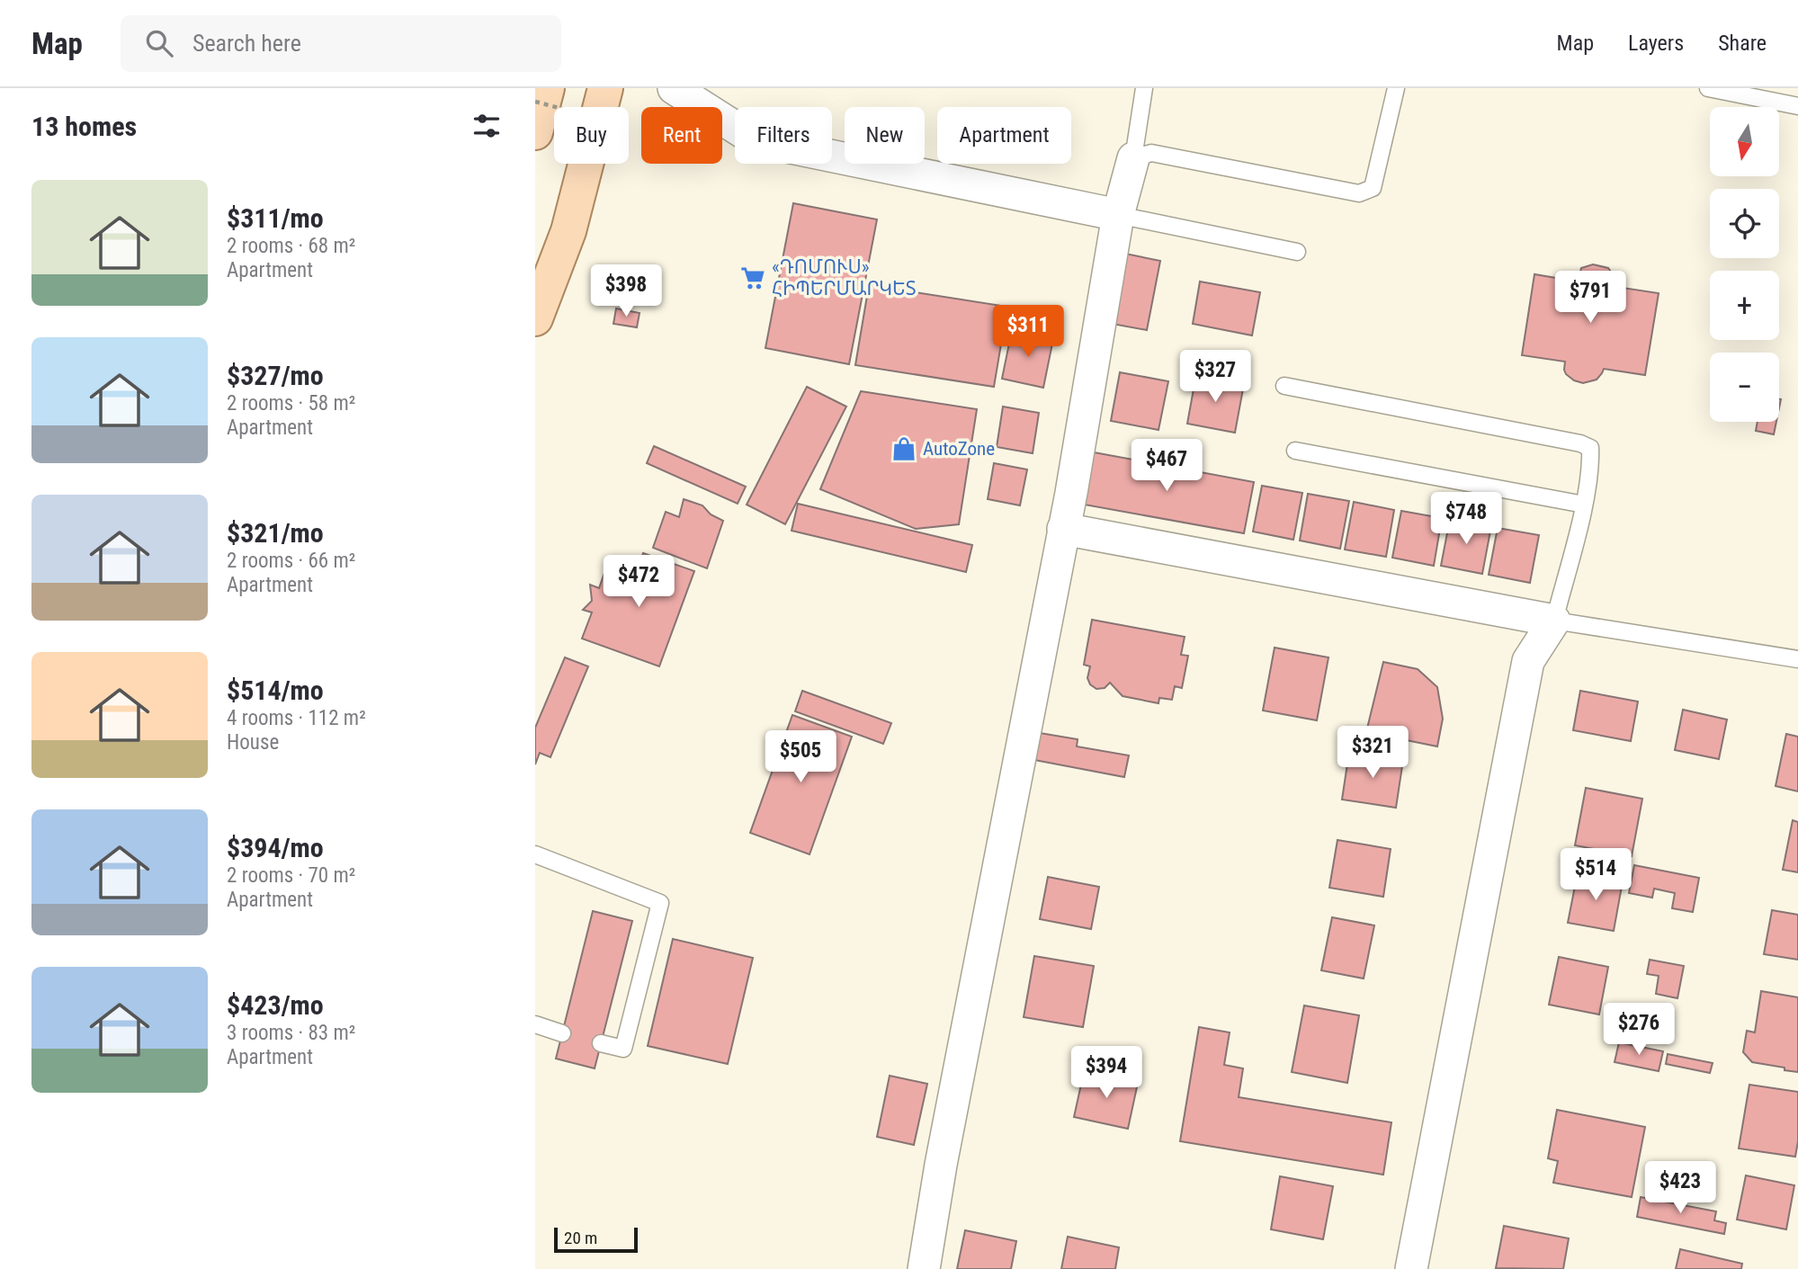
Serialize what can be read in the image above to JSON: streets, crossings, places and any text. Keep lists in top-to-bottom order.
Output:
{
  "places": {
    "supermarket": ["«ԴՈՄՈՒՍ» ՀԻՊԵՐՄԱՐԿԵՏ"],
    "shop": ["AutoZone"]
  },
  "scale_bar": "20 m",
  "north": "bottom",
  "page": {
    "header": "Map",
    "search": "Search here",
    "nav": ["Map", "Layers", "Share"],
    "heading": "13 homes",
    "map_buttons": ["+", "−"],
    "chip": [
      "Buy",
      "Rent",
      "Filters",
      "New",
      "Apartment"
    ],
    "list": [
      {
        "name": "$311/mo",
        "note": "2 rooms · 68 m² · Apartment"
      },
      {
        "name": "$327/mo",
        "note": "2 rooms · 58 m² · Apartment"
      },
      {
        "name": "$321/mo",
        "note": "2 rooms · 66 m² · Apartment"
      },
      {
        "name": "$514/mo",
        "note": "4 rooms · 112 m² · House"
      },
      {
        "name": "$394/mo",
        "note": "2 rooms · 70 m² · Apartment"
      },
      {
        "name": "$423/mo",
        "note": "3 rooms · 83 m² · Apartment"
      }
    ],
    "price": [
      "$398",
      "$791",
      "$311",
      "$327",
      "$467",
      "$748",
      "$472",
      "$321",
      "$505",
      "$514",
      "$276",
      "$394",
      "$423"
    ],
    "scale": "20 m"
  }
}
